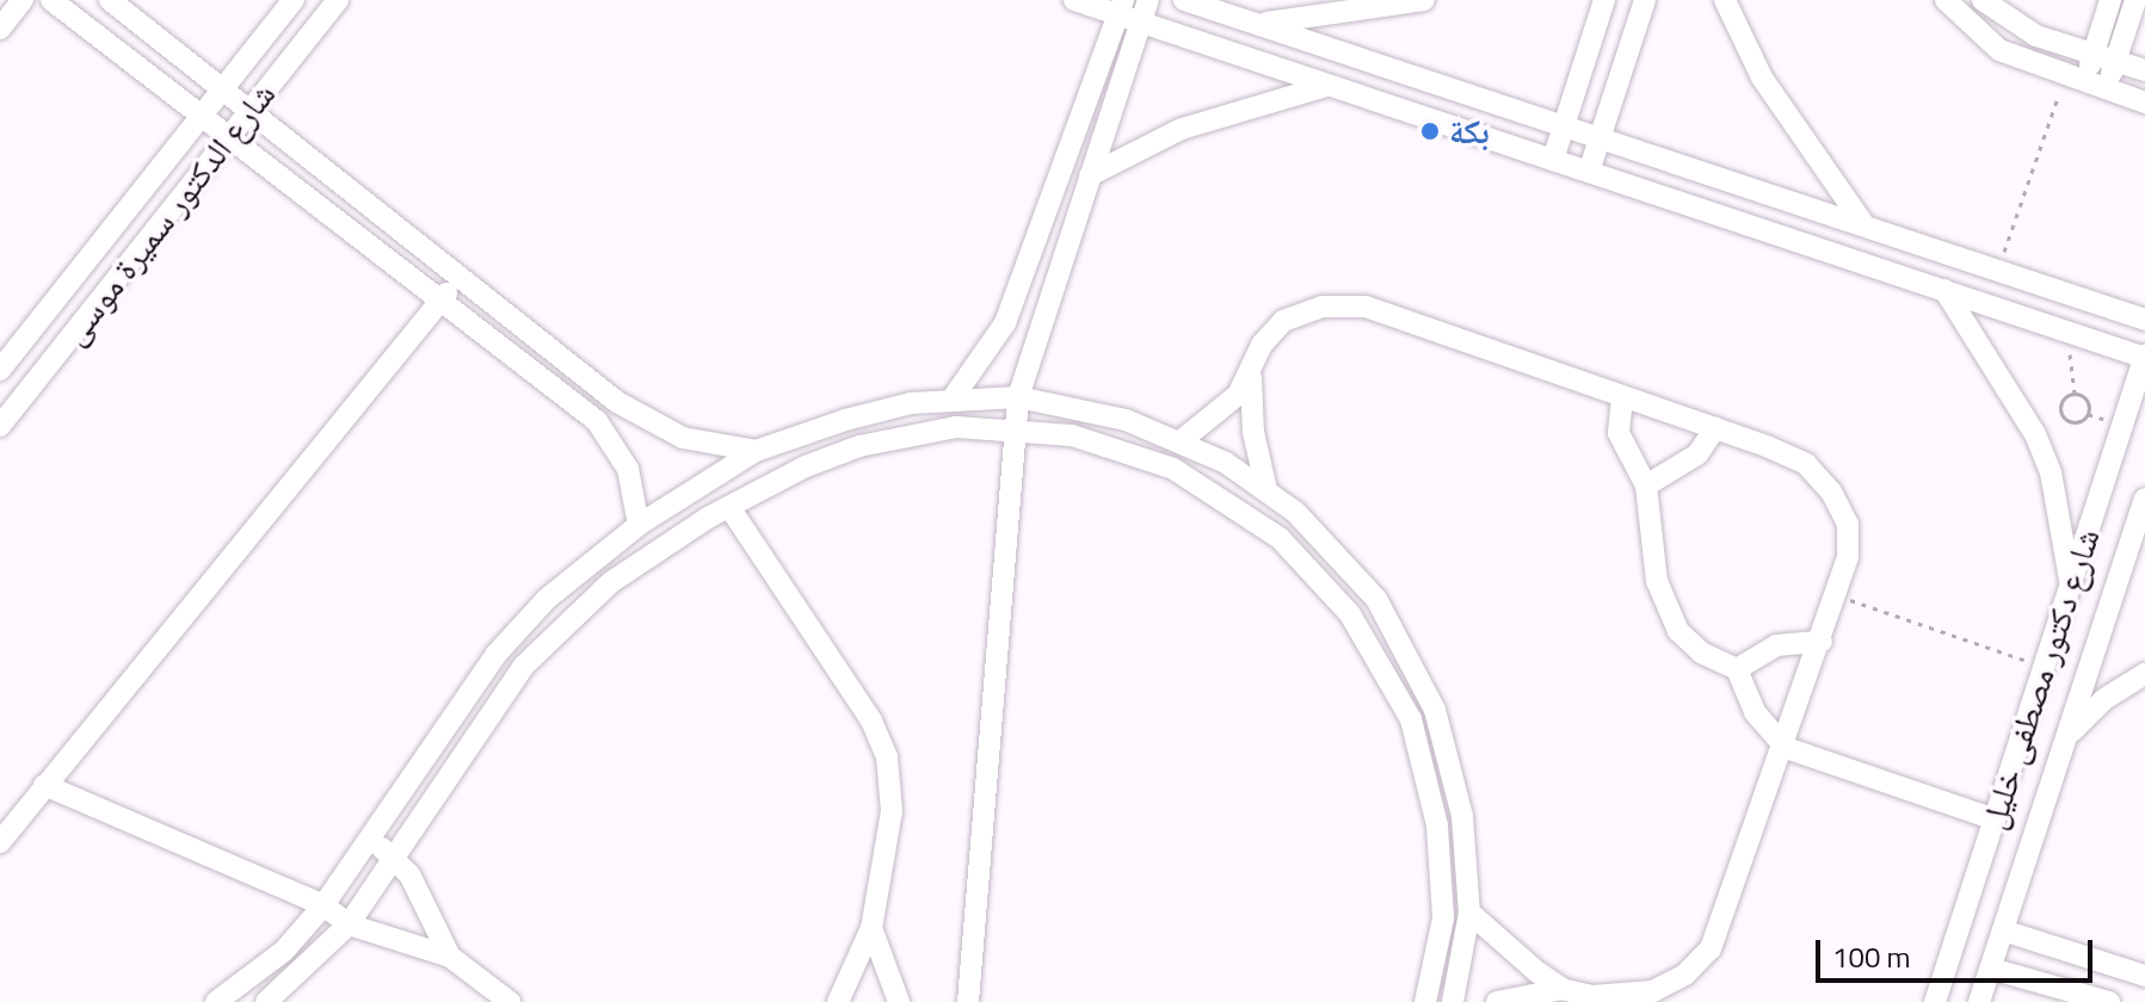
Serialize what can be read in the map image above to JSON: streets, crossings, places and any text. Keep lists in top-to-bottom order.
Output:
{
  "streets": {
    "street": ["شارع الدكتور سميرة موسى", "شارع دكتور مصطفى خليل"]
  },
  "places": ["بكة"],
  "scale_bar": "100 m"
}
